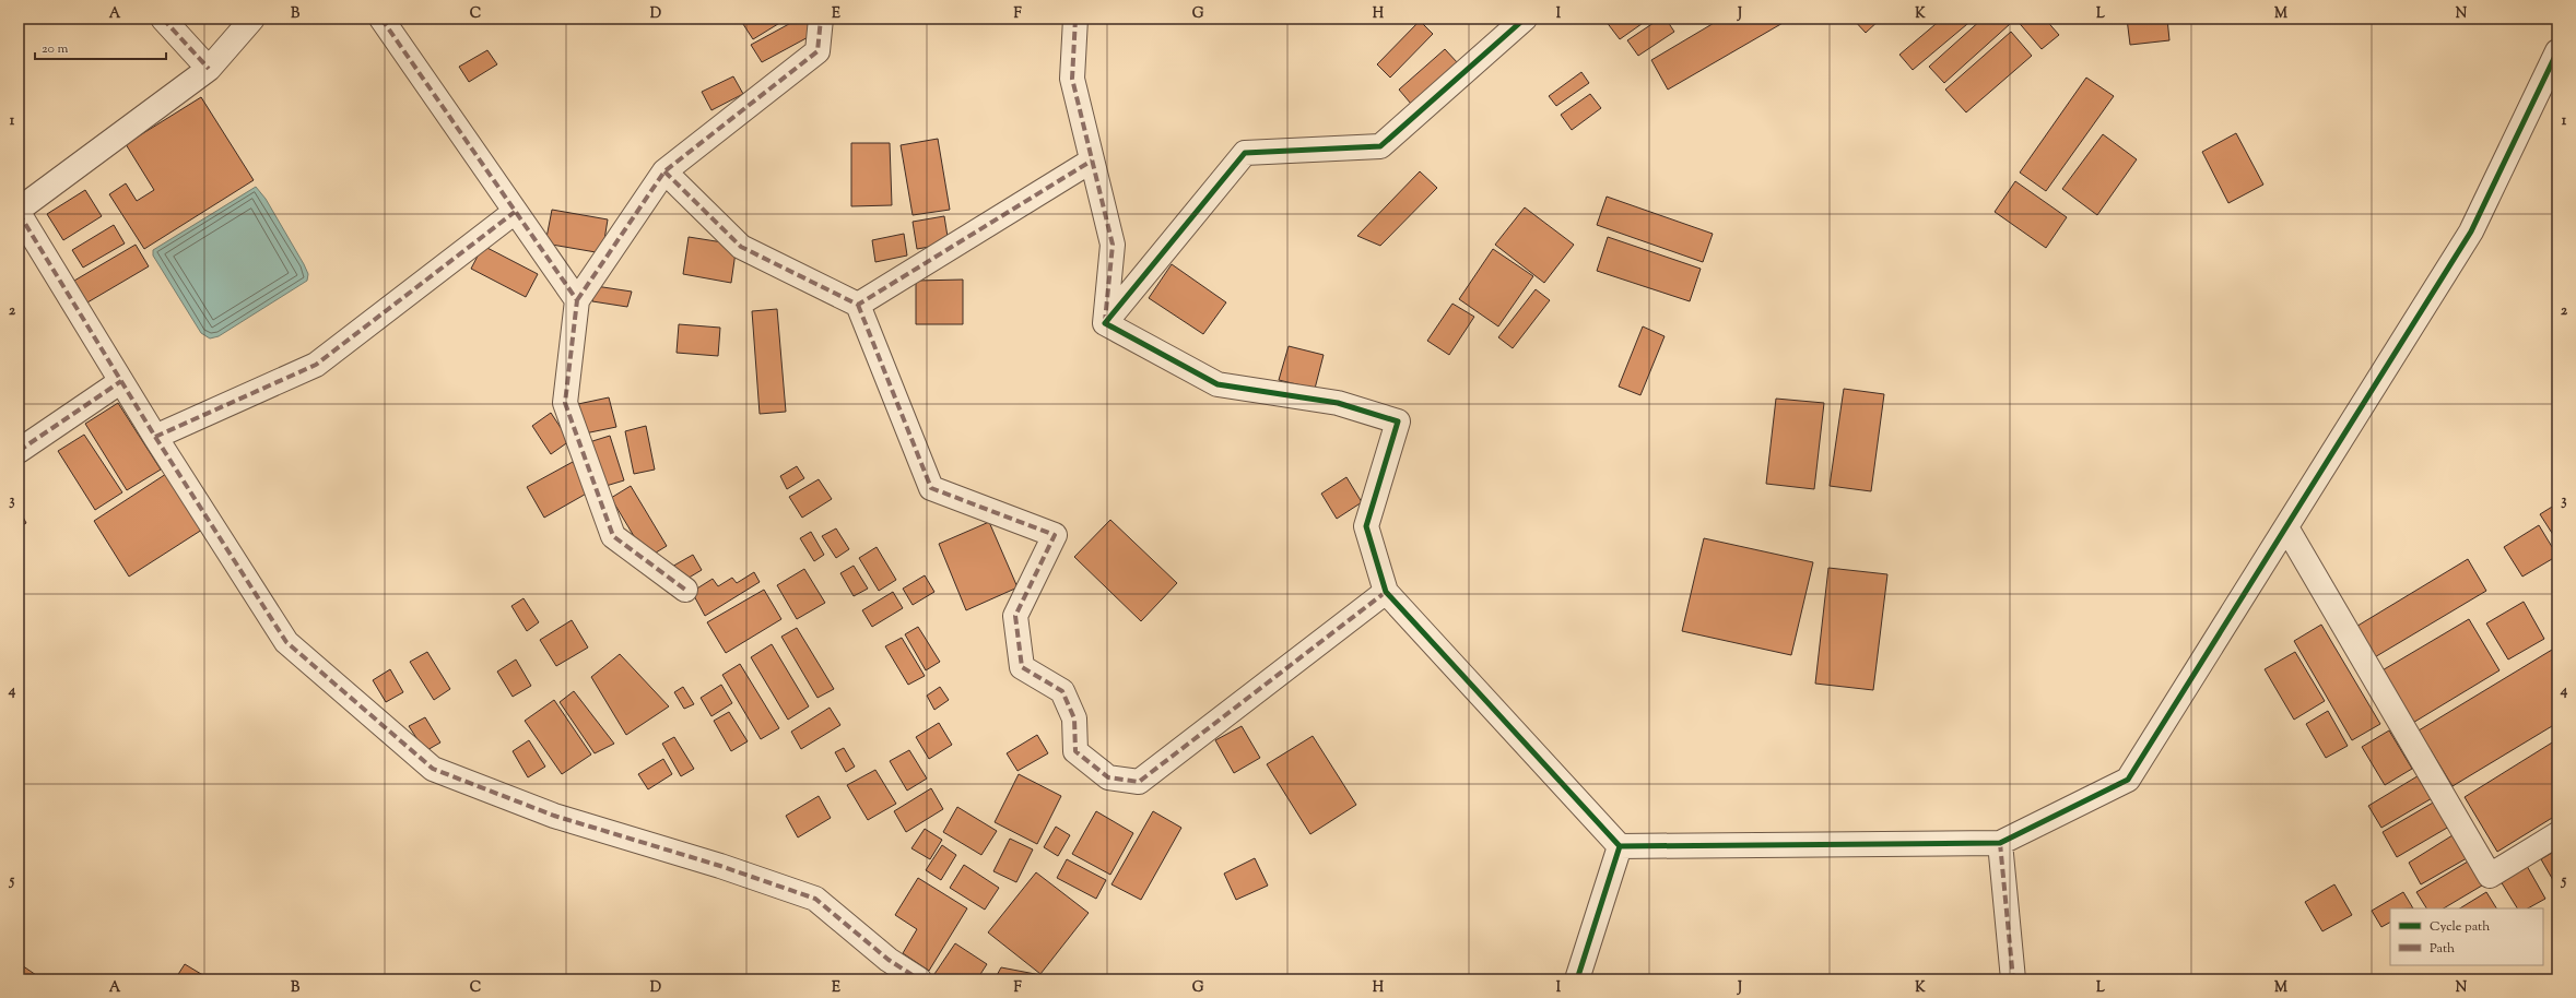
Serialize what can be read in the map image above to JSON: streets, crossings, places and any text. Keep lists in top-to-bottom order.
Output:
{
  "legend": ["Cycle path", "Path"],
  "scale_bar": "20 m",
  "grid": {
    "columns": [
      "A",
      "B",
      "C",
      "D",
      "E",
      "F",
      "G",
      "H",
      "I",
      "J",
      "K",
      "L",
      "M",
      "N"
    ],
    "rows": [
      "1",
      "2",
      "3",
      "4",
      "5"
    ]
  }
}
